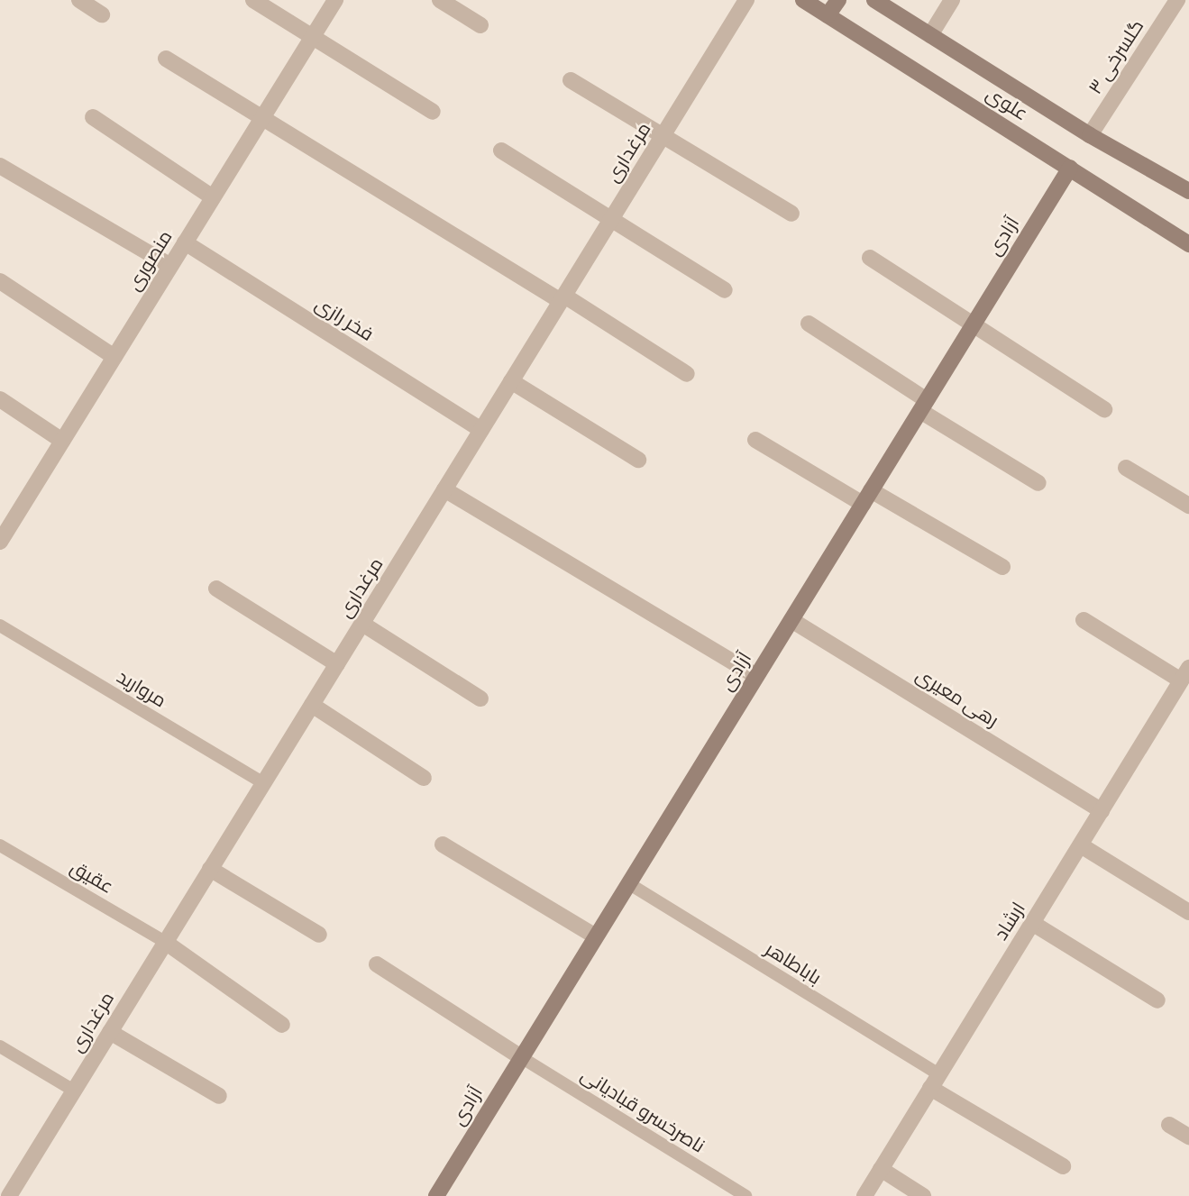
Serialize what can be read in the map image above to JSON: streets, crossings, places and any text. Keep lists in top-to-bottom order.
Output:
{
  "streets": {
    "street": [
      "گلسرخی ۳",
      "علوی",
      "مرغداری",
      "آزادی",
      "منصوری",
      "فخر رازی",
      "رهی معیری",
      "ارشاد"
    ],
    "lane": [
      "مروارید",
      "عقیق",
      "باباطاهر",
      "ناصرخسرو قبادیانی"
    ]
  },
  "crossings": [
    ["گلسرخی ۳", "علوی"],
    ["علوی", "آزادی"],
    ["مرغداری", "فخر رازی"],
    ["مرغداری", "مروارید"],
    ["مرغداری", "عقیق"],
    ["آزادی", "رهی معیری"],
    ["آزادی", "باباطاهر"],
    ["آزادی", "ناصرخسرو قبادیانی"],
    ["منصوری", "فخر رازی"],
    ["رهی معیری", "ارشاد"],
    ["ارشاد", "باباطاهر"]
  ]
}
